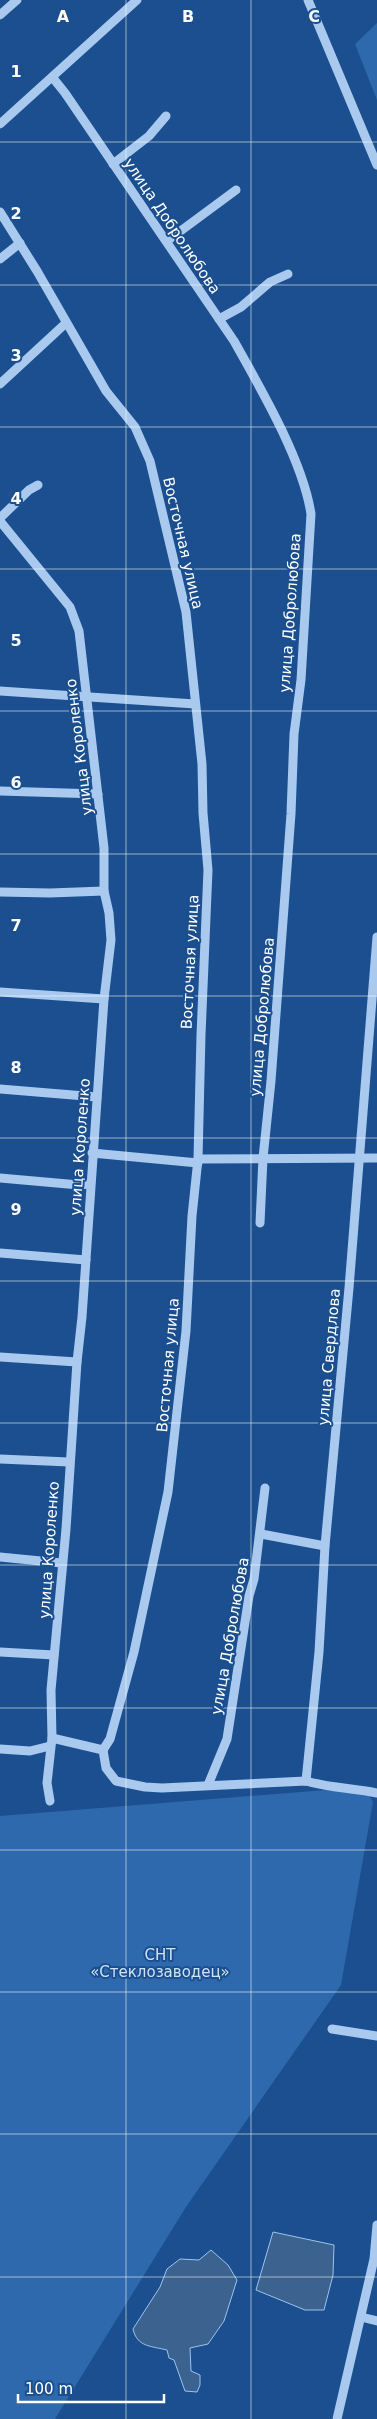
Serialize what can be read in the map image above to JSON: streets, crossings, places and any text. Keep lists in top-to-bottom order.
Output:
{
  "streets": {
    "street": [
      "улица Добролюбова",
      "Восточная улица",
      "улица Короленко",
      "улица Свердлова"
    ]
  },
  "parks": ["СНТ «Стеклозаводец»"],
  "scale_bar": "100 m",
  "grid": {
    "columns": ["A", "B", "C"],
    "rows": [
      "1",
      "2",
      "3",
      "4",
      "5",
      "6",
      "7",
      "8",
      "9"
    ]
  }
}
